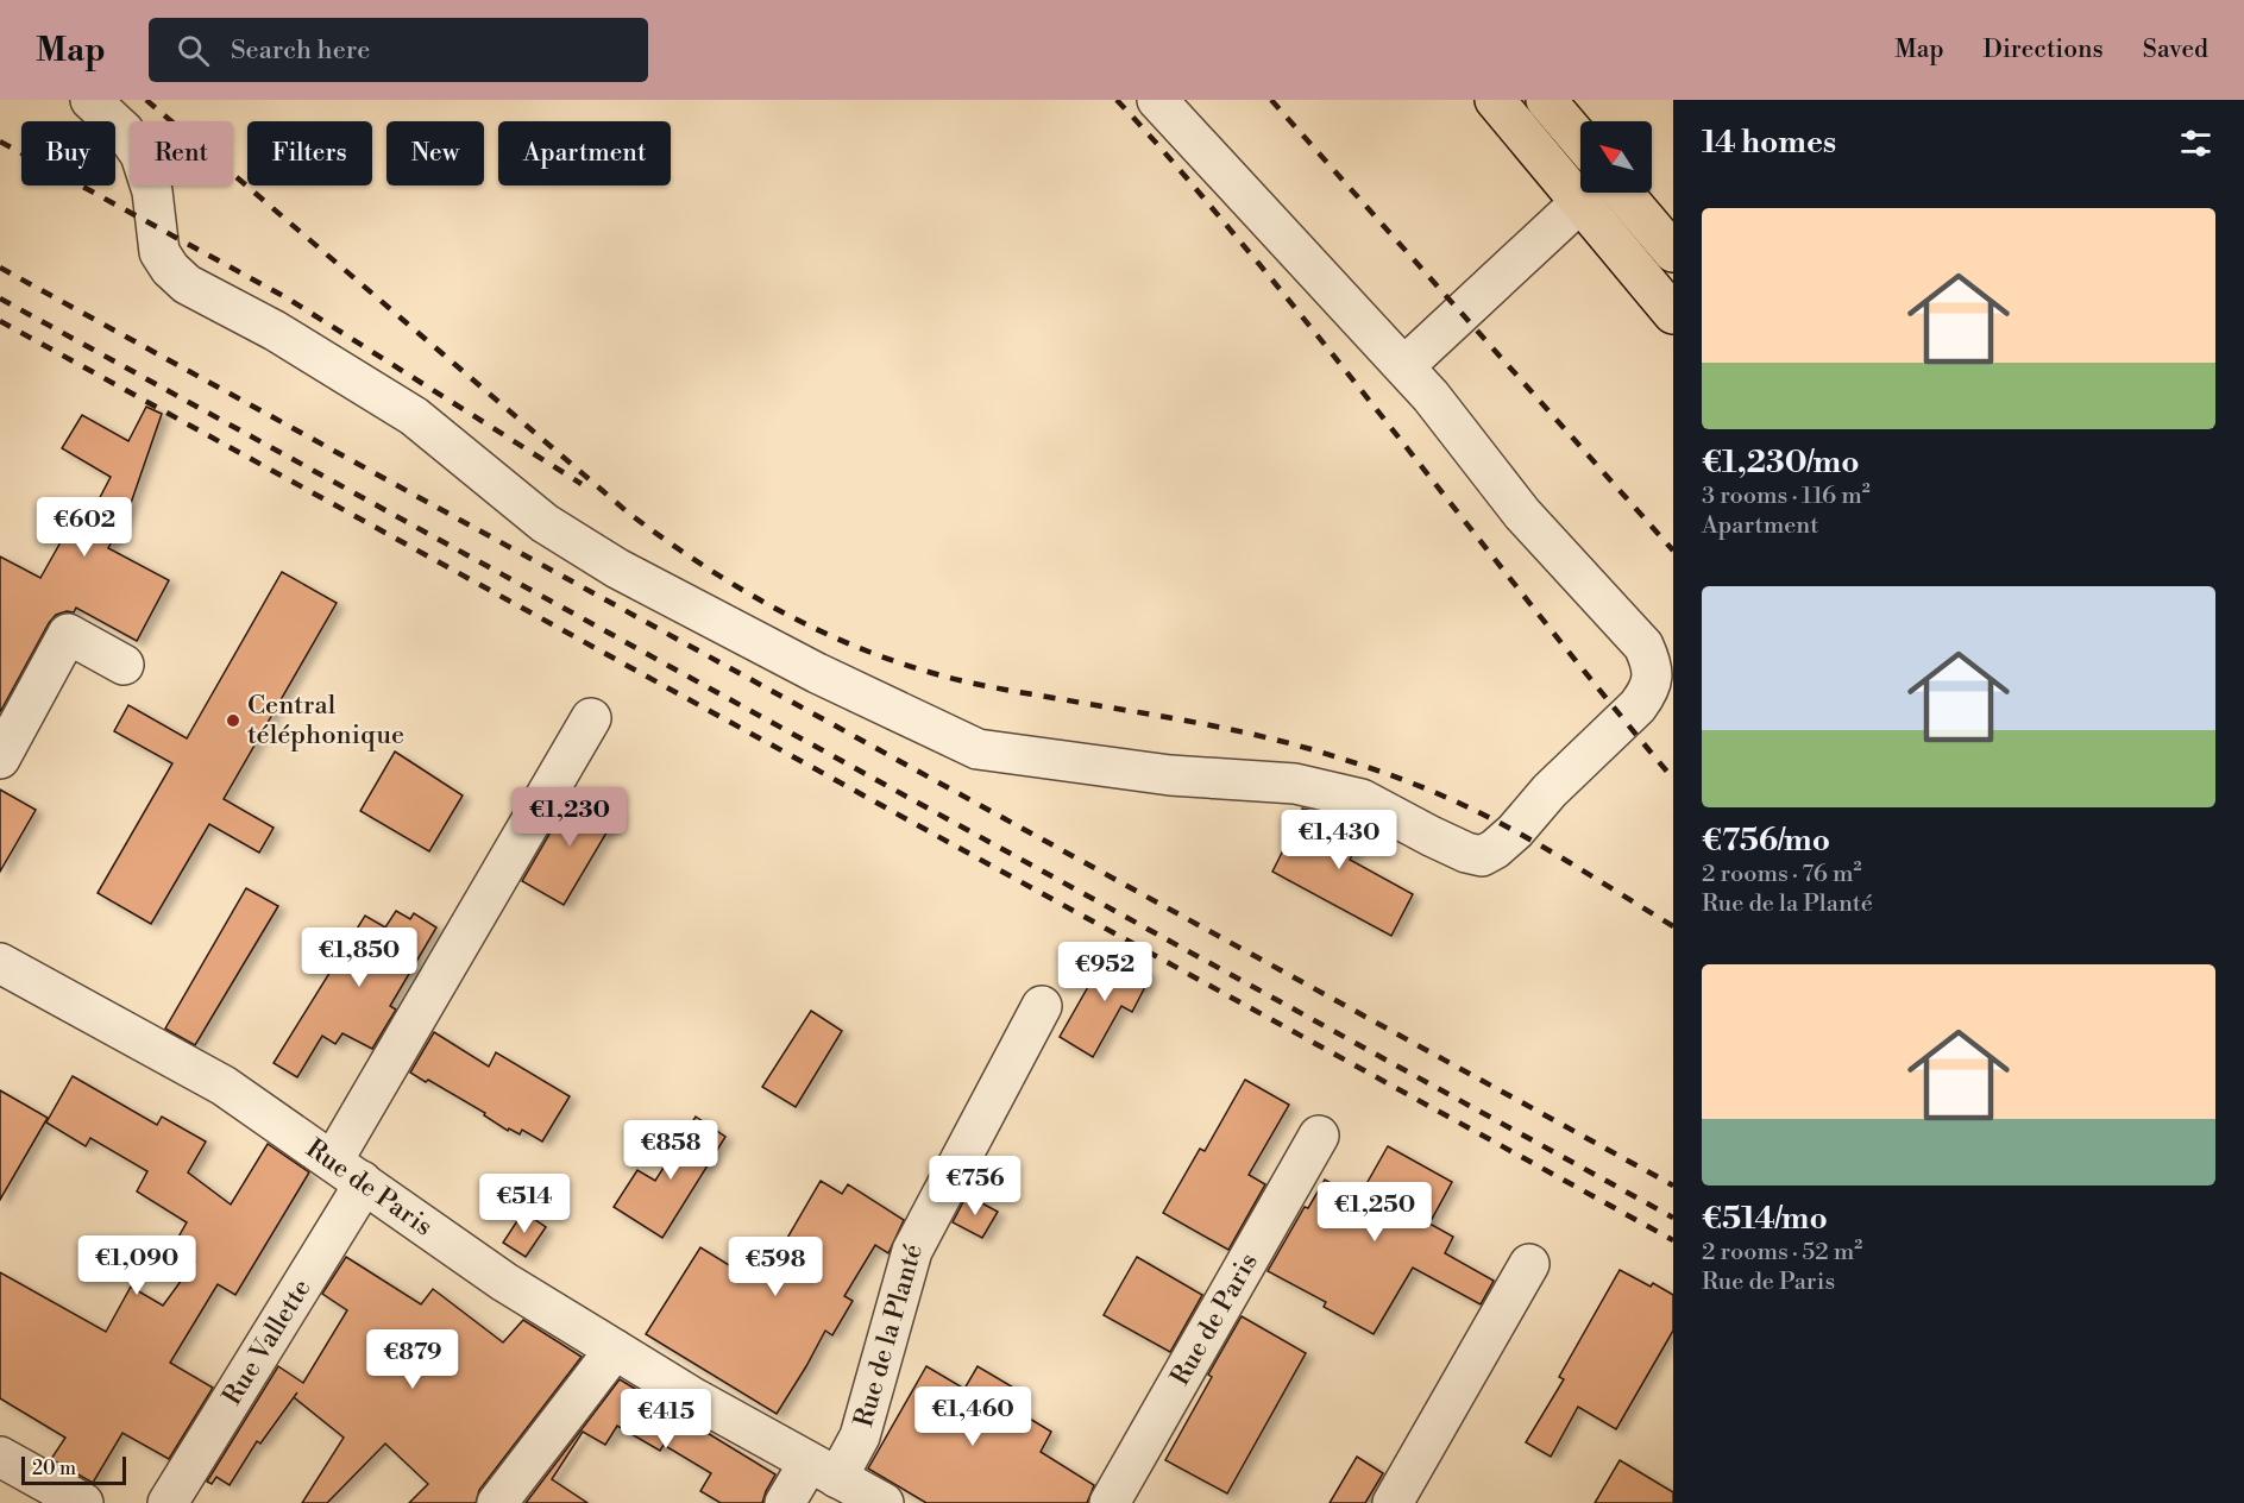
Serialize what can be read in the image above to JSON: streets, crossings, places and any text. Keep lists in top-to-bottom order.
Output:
{
  "streets": {
    "street": ["Rue de Paris", "Rue de la Planté", "Rue Vallette"]
  },
  "crossings": [
    ["Rue de Paris", "Rue de la Planté"],
    ["Rue de Paris", "Rue Vallette"]
  ],
  "places": ["Central téléphonique"],
  "scale_bar": "20 m",
  "north": "top left",
  "page": {
    "header": "Map",
    "search": "Search here",
    "nav": ["Map", "Directions", "Saved"],
    "heading": "14 homes",
    "chip": [
      "Buy",
      "Rent",
      "Filters",
      "New",
      "Apartment"
    ],
    "list": [
      {
        "name": "€1,230/mo",
        "note": "3 rooms · 116 m² · Apartment"
      },
      {
        "name": "€756/mo",
        "note": "2 rooms · 76 m² · Rue de la Planté"
      },
      {
        "name": "€514/mo",
        "note": "2 rooms · 52 m² · Rue de Paris"
      }
    ],
    "price": [
      "€602",
      "€1,230",
      "€1,430",
      "€1,850",
      "€952",
      "€858",
      "€756",
      "€514",
      "€1,250",
      "€1,090",
      "€598",
      "€879",
      "€1,460",
      "€415"
    ],
    "scale": "20 m"
  }
}
